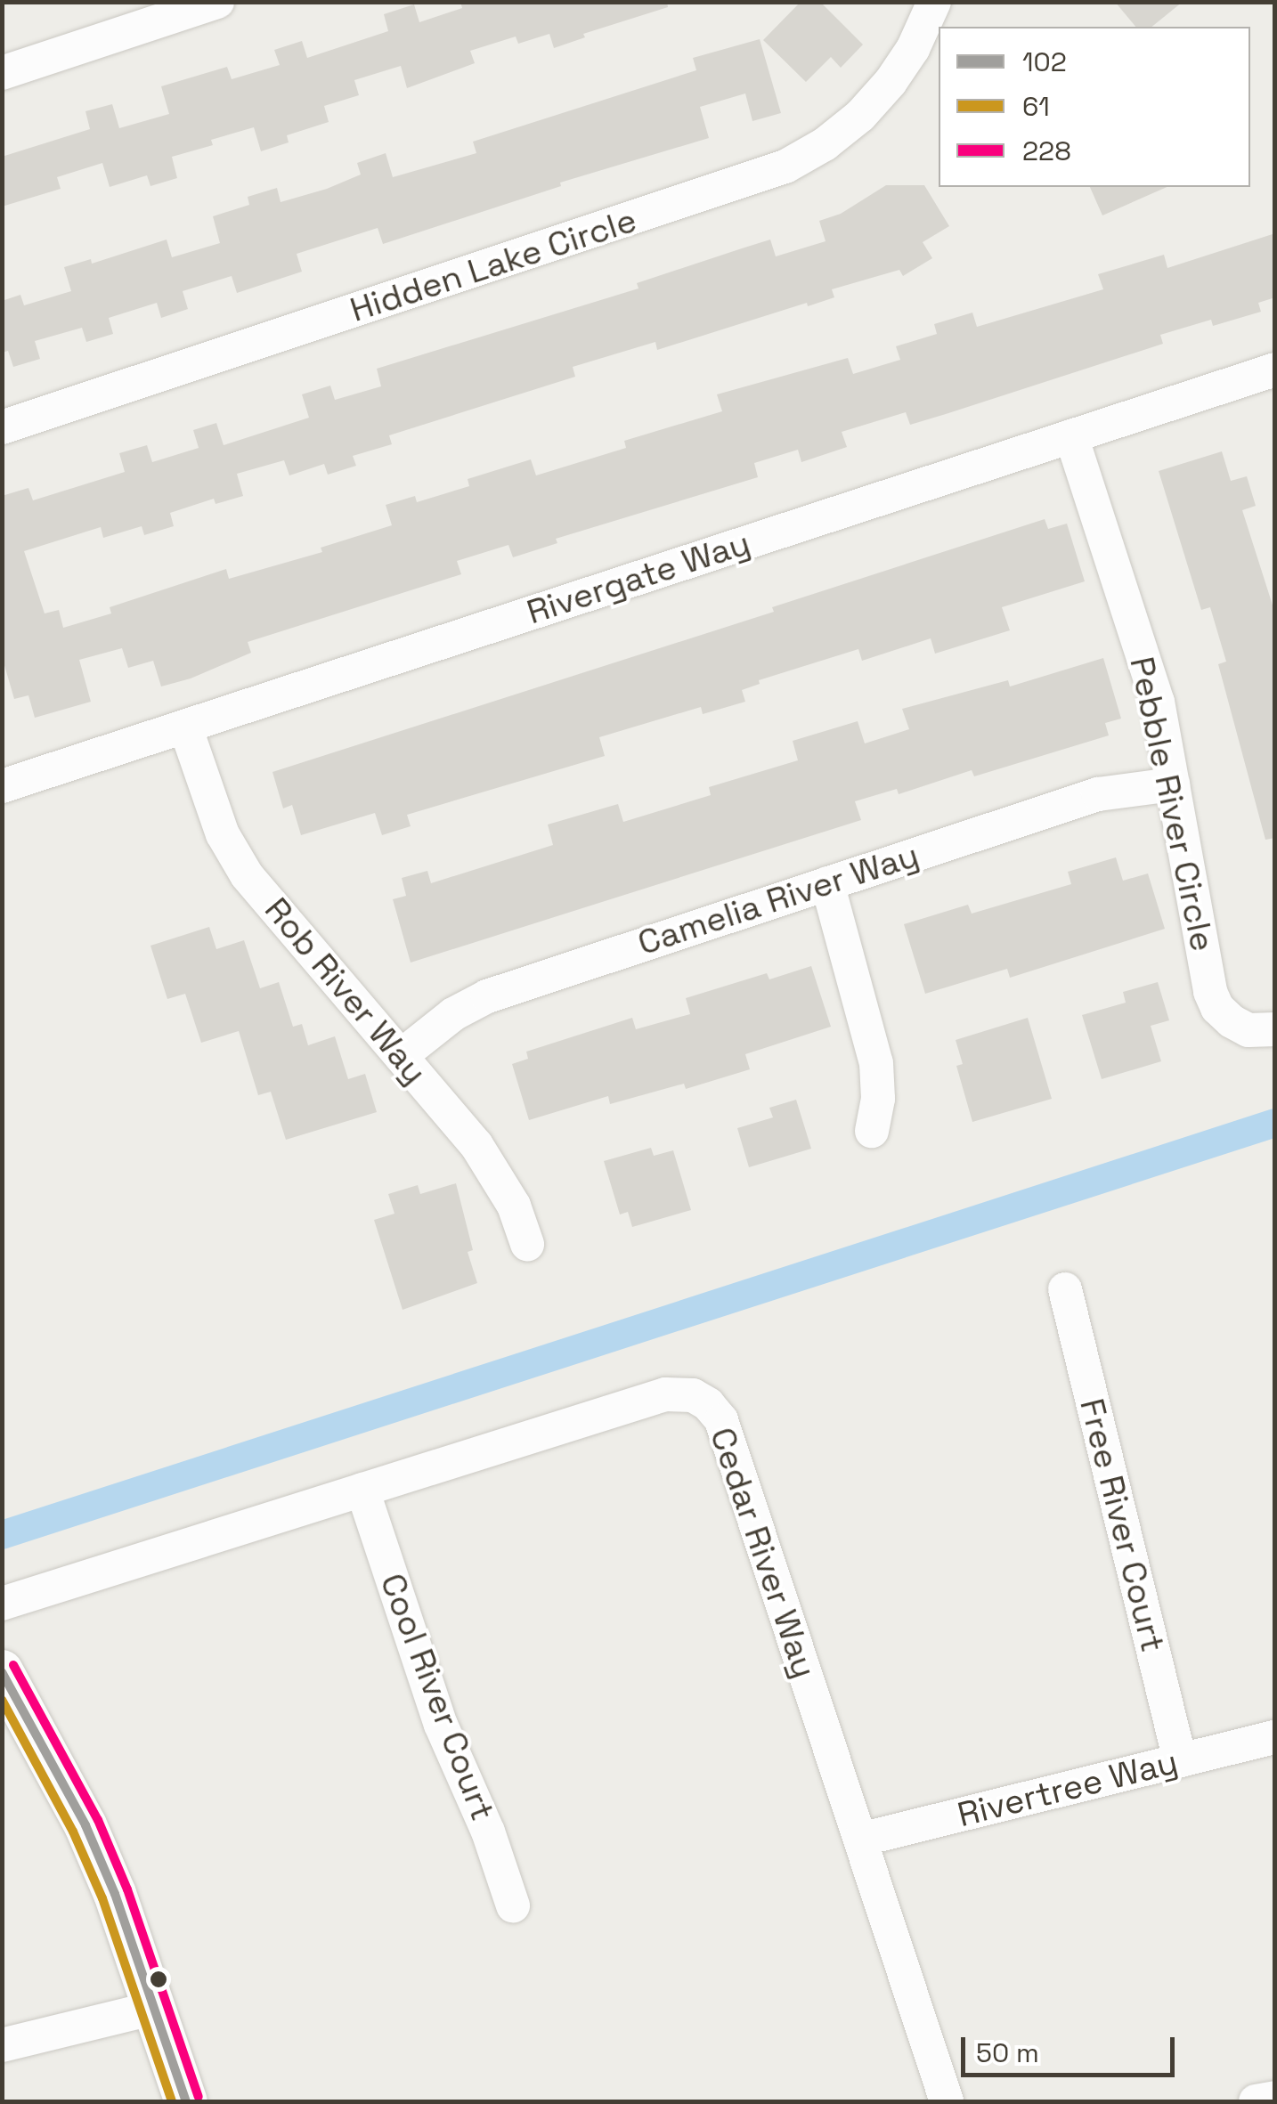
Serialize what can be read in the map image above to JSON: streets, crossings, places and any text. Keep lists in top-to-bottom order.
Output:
{
  "streets": {
    "street": [
      "Hidden Lake Circle",
      "Rivergate Way",
      "Pebble River Circle",
      "Camelia River Way",
      "Rob River Way",
      "Free River Court",
      "Cedar River Way",
      "Cool River Court",
      "Rivertree Way"
    ]
  },
  "crossings": [
    ["Rivergate Way", "Pebble River Circle"],
    ["Rivergate Way", "Rob River Way"],
    ["Pebble River Circle", "Camelia River Way"],
    ["Camelia River Way", "Rob River Way"],
    ["Free River Court", "Rivertree Way"],
    ["Cedar River Way", "Cool River Court"],
    ["Cedar River Way", "Rivertree Way"]
  ],
  "lines": ["transit line 228", "transit line 102", "transit line 61"],
  "legend": ["102", "61", "228"],
  "scale_bar": "50 m"
}
